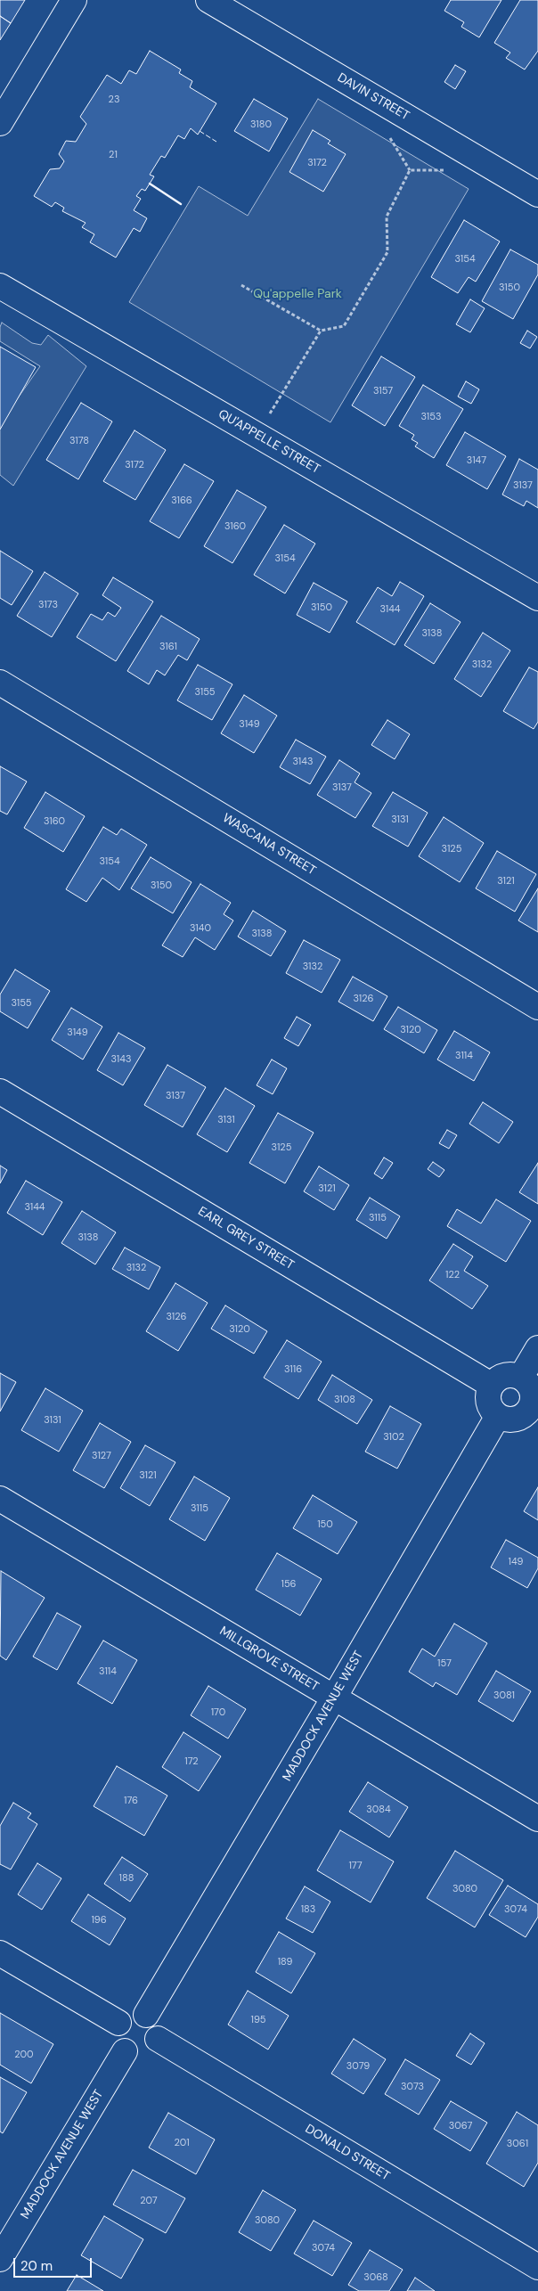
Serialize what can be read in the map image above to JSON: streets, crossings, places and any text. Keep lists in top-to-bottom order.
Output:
{
  "streets": {
    "street": [
      "DAVIN STREET",
      "QU'APPELLE STREET",
      "WASCANA STREET",
      "EARL GREY STREET",
      "MILLGROVE STREET",
      "MADDOCK AVENUE WEST",
      "DONALD STREET"
    ]
  },
  "crossings": [
    ["EARL GREY STREET", "MADDOCK AVENUE WEST"],
    ["MILLGROVE STREET", "MADDOCK AVENUE WEST"],
    ["MADDOCK AVENUE WEST", "DONALD STREET"]
  ],
  "parks": ["Qu'appelle Park"],
  "house_numbers": [
    "23",
    "3180",
    "21",
    "3172",
    "3154",
    "3150",
    "3157",
    "3153",
    "3178",
    "3147",
    "3172",
    "3137",
    "3166",
    "3160",
    "3154",
    "3173",
    "3150",
    "3144",
    "3138",
    "3161",
    "3132",
    "3155",
    "3149",
    "3143",
    "3137",
    "3131",
    "3160",
    "3125",
    "3154",
    "3121",
    "3150",
    "3140",
    "3138",
    "3132",
    "3126",
    "3155",
    "3120",
    "3149",
    "3114",
    "3143",
    "3137",
    "3131",
    "3125",
    "3121",
    "3144",
    "3115",
    "3138",
    "3132",
    "122",
    "3126",
    "3120",
    "3116",
    "3108",
    "3131",
    "3102",
    "3127",
    "3121",
    "3115",
    "150",
    "149",
    "156",
    "157",
    "3114",
    "3081",
    "170",
    "172",
    "176",
    "3084",
    "177",
    "188",
    "3080",
    "183",
    "3074",
    "196",
    "189",
    "195",
    "200",
    "3079",
    "3073",
    "3067",
    "201",
    "3061",
    "207",
    "3080",
    "3074",
    "3068"
  ],
  "scale_bar": "20 m"
}
